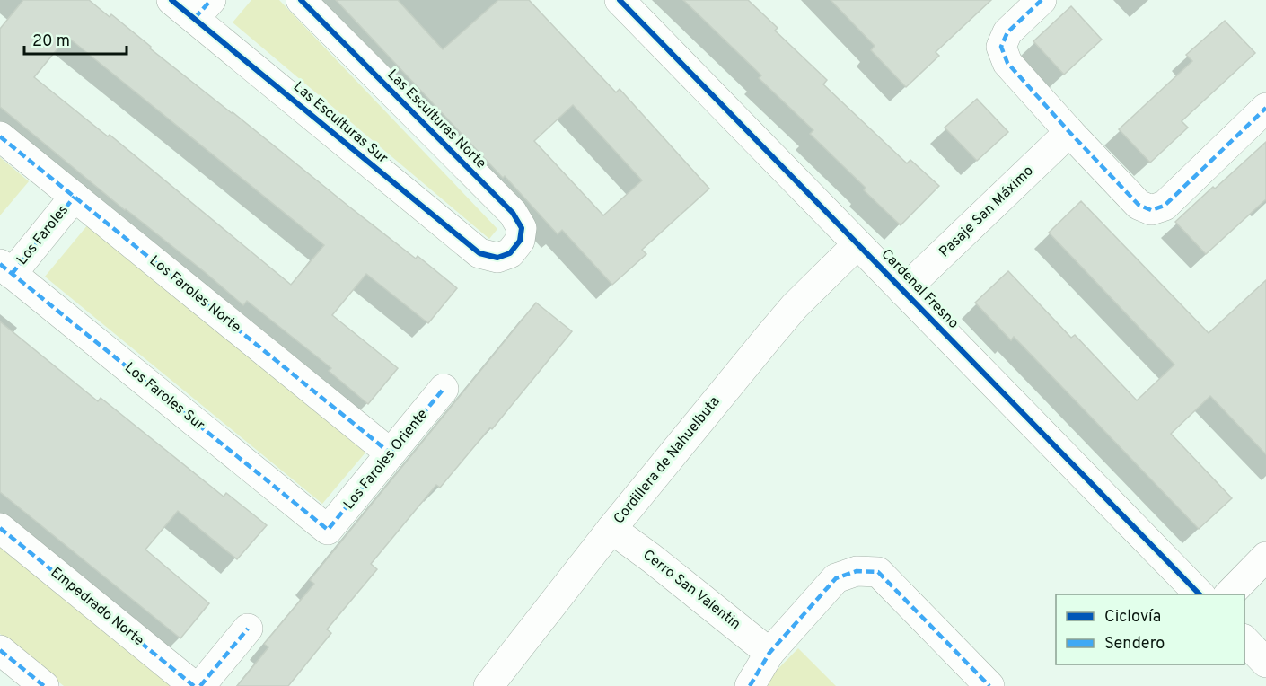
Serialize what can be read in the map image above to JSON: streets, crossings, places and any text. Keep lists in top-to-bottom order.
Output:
{
  "streets": {
    "street": [
      "Las Esculturas Norte",
      "Las Esculturas Sur",
      "Pasaje San Máximo",
      "Los Faroles",
      "Cardenal Fresno",
      "Los Faroles Norte",
      "Los Faroles Sur",
      "Los Faroles Oriente",
      "Cordillera de Nahuelbuta",
      "Cerro San Valentin",
      "Empedrado Norte"
    ]
  },
  "crossings": [
    ["Las Esculturas Norte", "Las Esculturas Sur"],
    ["Pasaje San Máximo", "Cardenal Fresno"],
    ["Los Faroles", "Los Faroles Norte"],
    ["Los Faroles", "Los Faroles Sur"],
    ["Cardenal Fresno", "Cordillera de Nahuelbuta"],
    ["Los Faroles Norte", "Los Faroles Oriente"],
    ["Los Faroles Sur", "Los Faroles Oriente"],
    ["Cordillera de Nahuelbuta", "Cerro San Valentin"]
  ],
  "legend": ["Ciclovía", "Sendero"],
  "scale_bar": "20 m"
}
